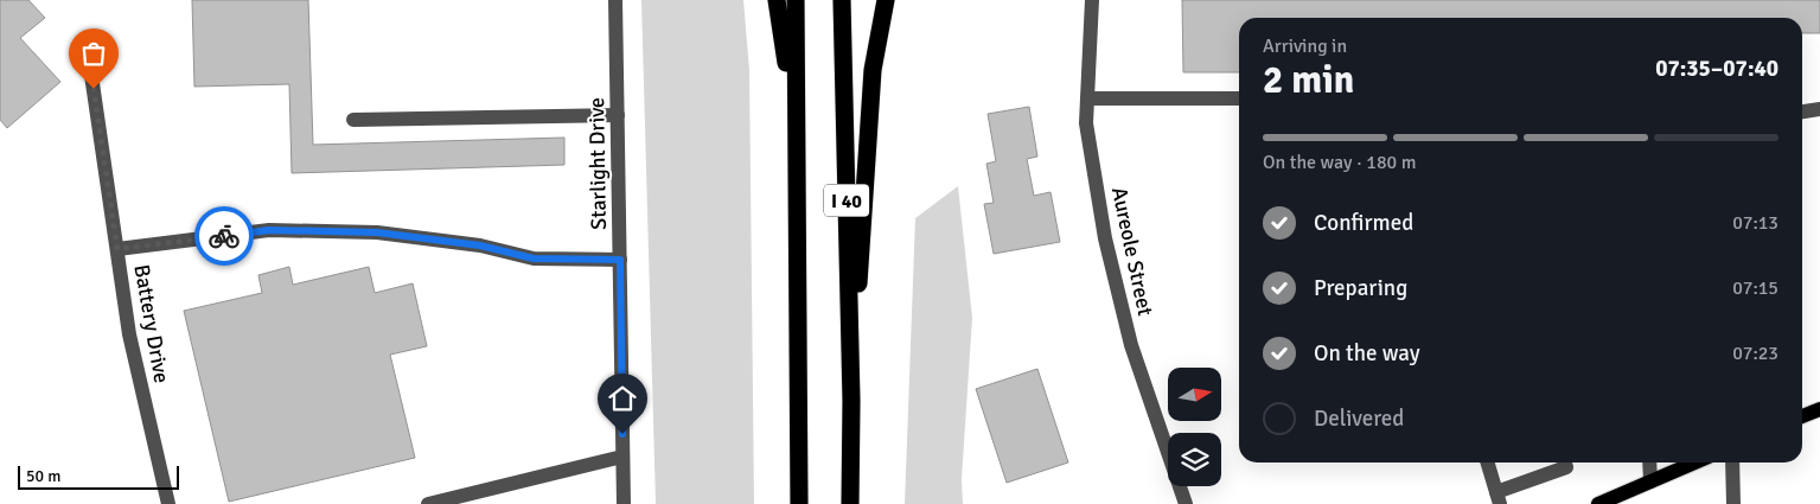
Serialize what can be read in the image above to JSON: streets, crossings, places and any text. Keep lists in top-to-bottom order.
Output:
{
  "streets": {
    "highway": ["I 40"],
    "street": ["Starlight Drive", "Aureole Street", "Battery Drive"]
  },
  "scale_bar": "50 m",
  "north": "right",
  "page": {
    "heading": ["2 min", "Arriving in", "07:35–07:40"],
    "bar": "On the way · 180 m",
    "list": [
      ["Confirmed", "07:13"],
      ["Preparing", "07:15"],
      ["On the way", "07:23"],
      "Delivered"
    ],
    "scale": "50 m"
  }
}
